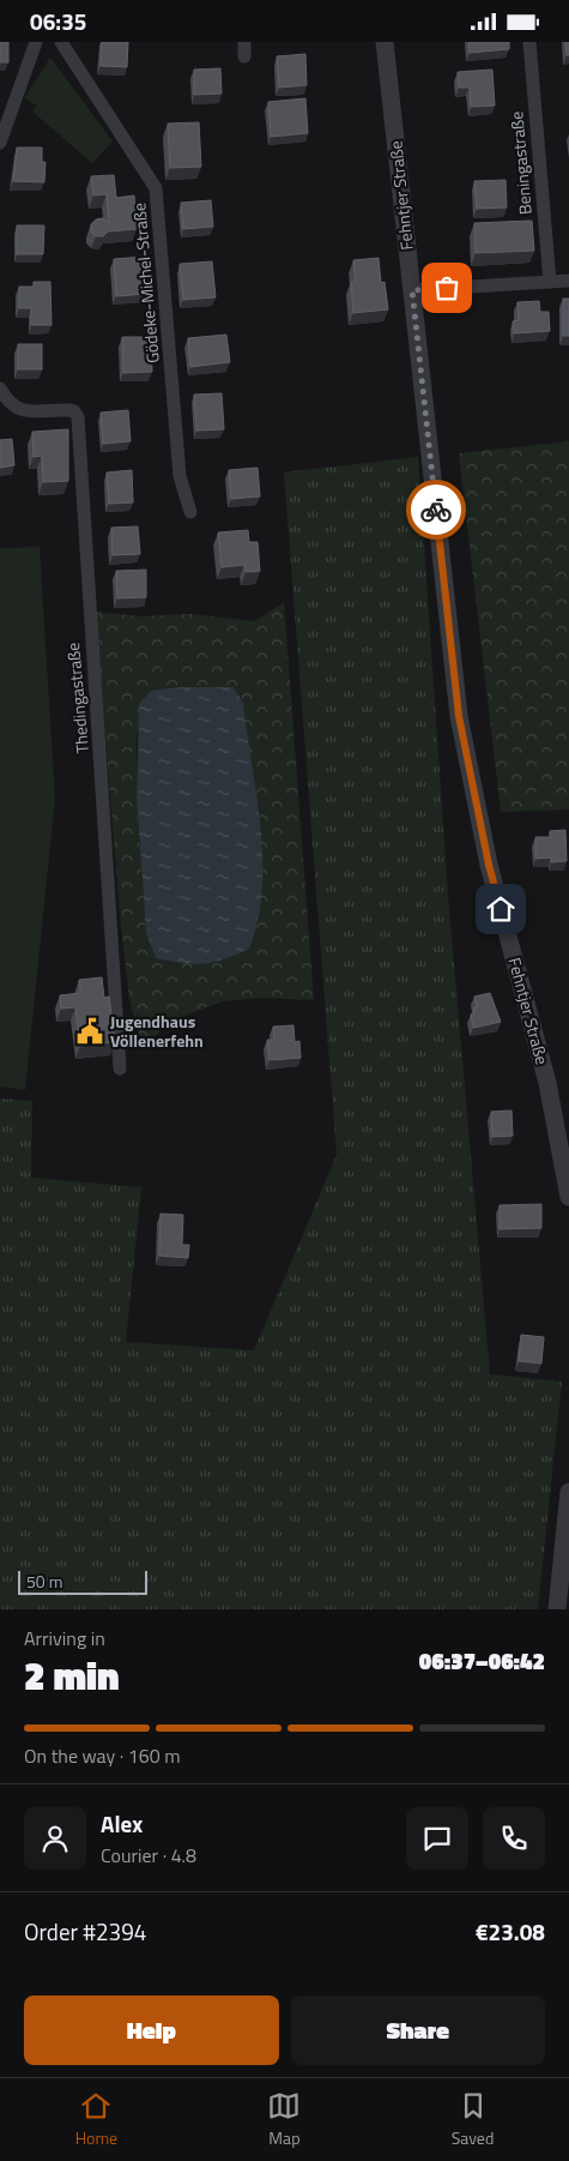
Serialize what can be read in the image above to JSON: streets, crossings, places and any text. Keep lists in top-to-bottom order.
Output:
{
  "streets": {
    "street": [
      "Beningastraße",
      "Fehntjer Straße",
      "Gödeke-Michel-Straße",
      "Thedingastraße"
    ]
  },
  "places": {
    "public building": ["Jugendhaus Völlenerfehn"]
  },
  "scale_bar": "50 m",
  "page": {
    "status": "06:35",
    "scale": "50 m",
    "heading": ["2 min", "Arriving in", "06:37–06:42"],
    "panel": [
      "Alex",
      "Courier · 4.8",
      "Order #2394",
      "€23.08"
    ],
    "bar": "On the way · 160 m",
    "buttons": ["Help", "Share"],
    "tabs": ["Home", "Map", "Saved"]
  }
}
